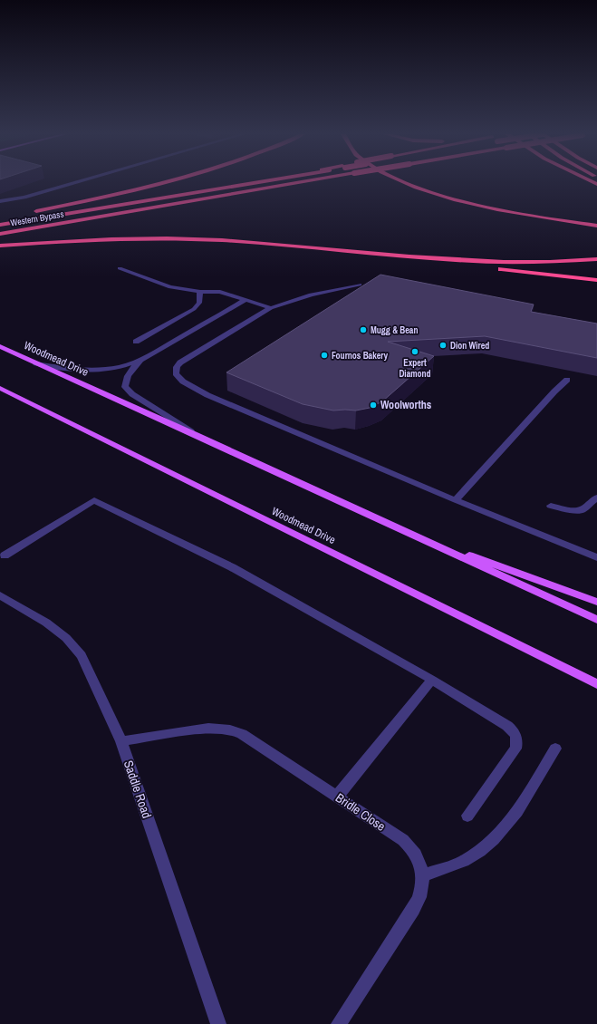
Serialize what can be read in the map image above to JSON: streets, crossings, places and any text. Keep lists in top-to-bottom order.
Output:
{
  "streets": {
    "highway": ["Western Bypass"],
    "main road": ["Woodmead Drive"],
    "street": ["Saddle Road", "Bridle Close"]
  },
  "crossings": [
    ["Saddle Road", "Bridle Close"]
  ],
  "places": [
    "Mugg & Bean",
    "Dion Wired",
    "Expert Diamond",
    "Fournos Bakery",
    "Woolworths"
  ]
}
